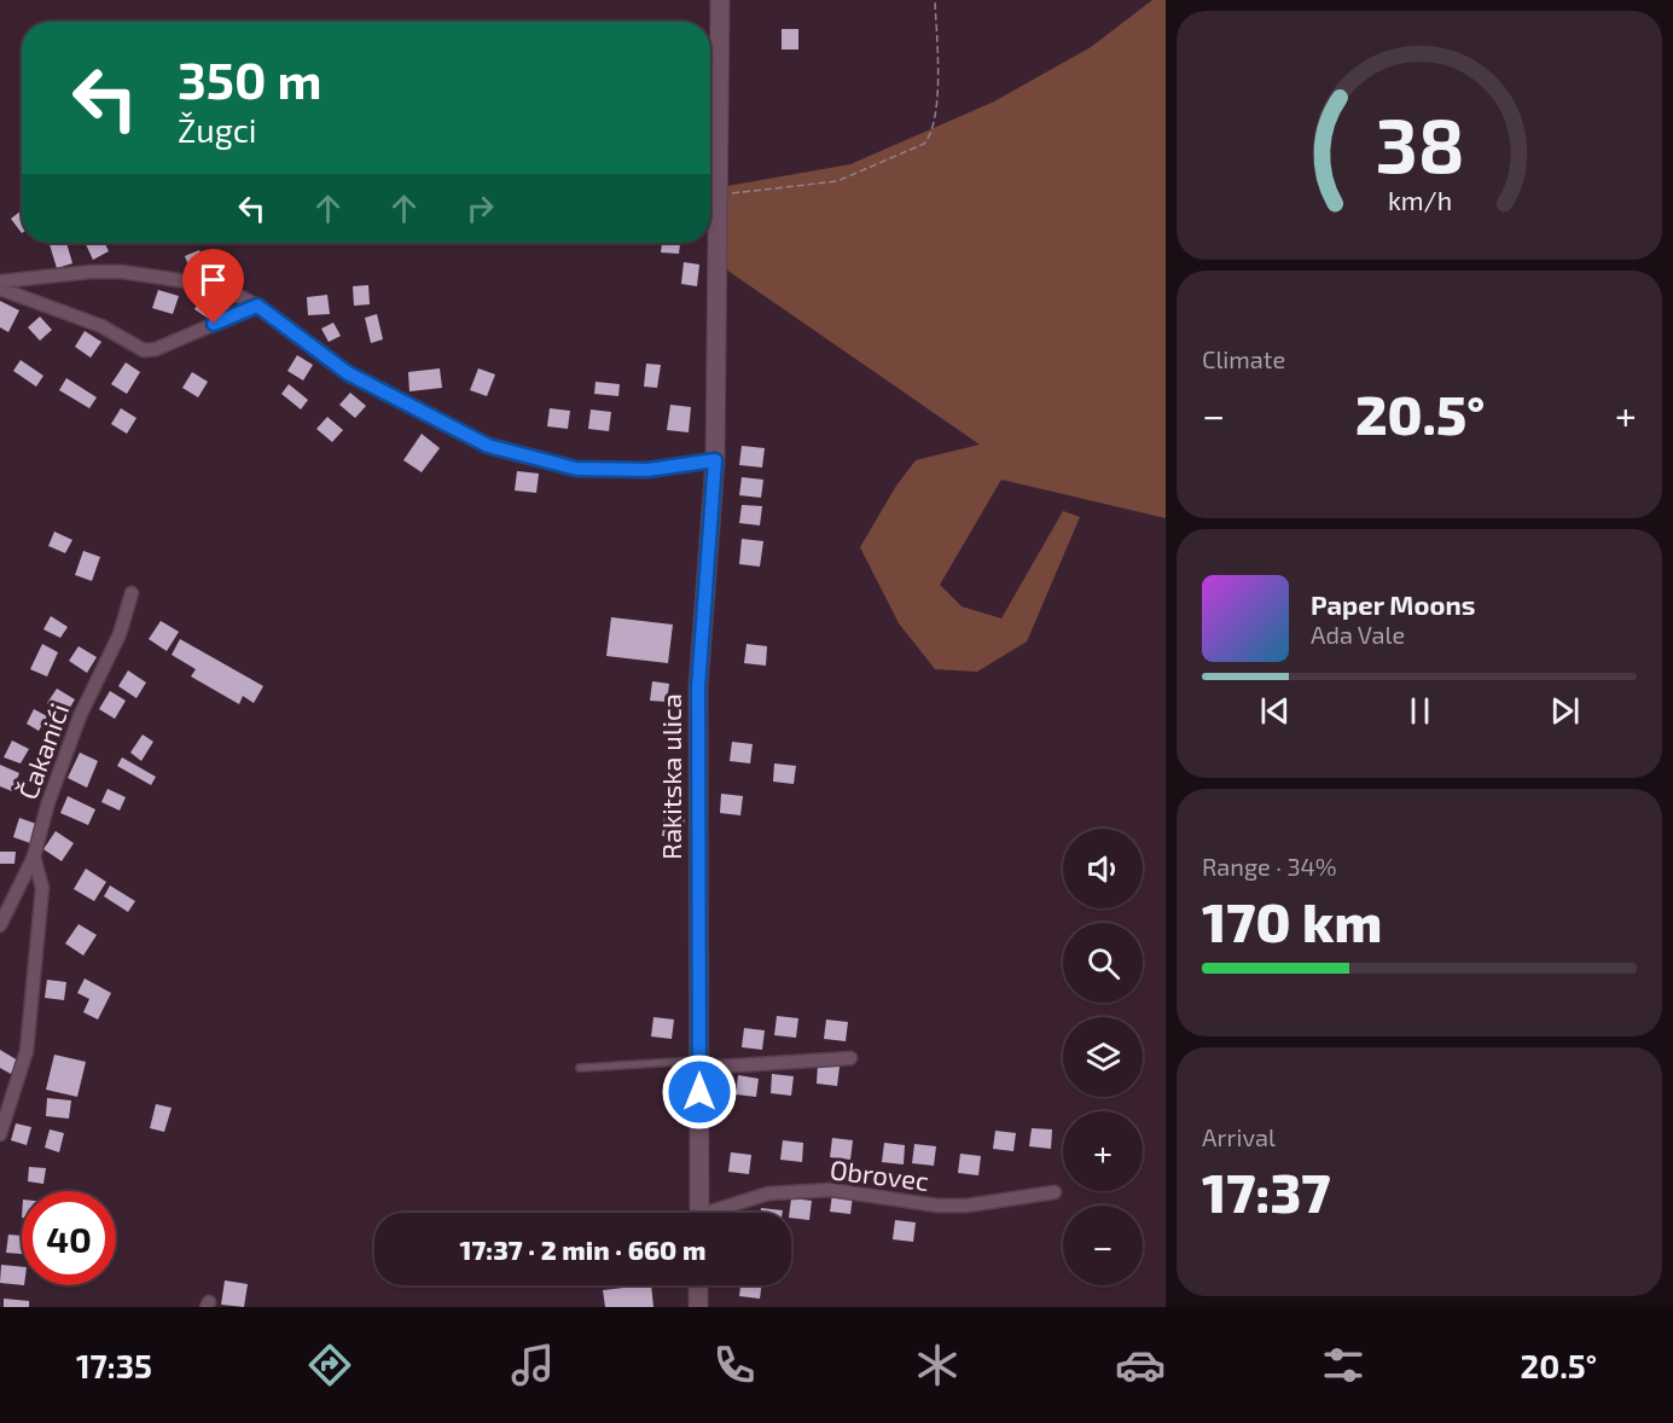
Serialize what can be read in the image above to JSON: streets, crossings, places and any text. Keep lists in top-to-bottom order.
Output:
{
  "streets": {
    "street": ["Čakanići", "Rakitska ulica", "Obrovec"]
  },
  "page": {
    "turn": ["350 m", "Žugci"],
    "tile": [
      "Climate",
      ["Range · 34%", "170 km"],
      ["Arrival", "17:37"]
    ],
    "heat": ["−", "20.5°", "+"],
    "song": ["Paper Moons", "Ada Vale"],
    "map_buttons": ["+", "−"],
    "limit": "40",
    "trip": "17:37 · 2 min · 660 m",
    "tabs": ["17:35", "20.5°"],
    "gauge": ["38", "km/h"]
  }
}
